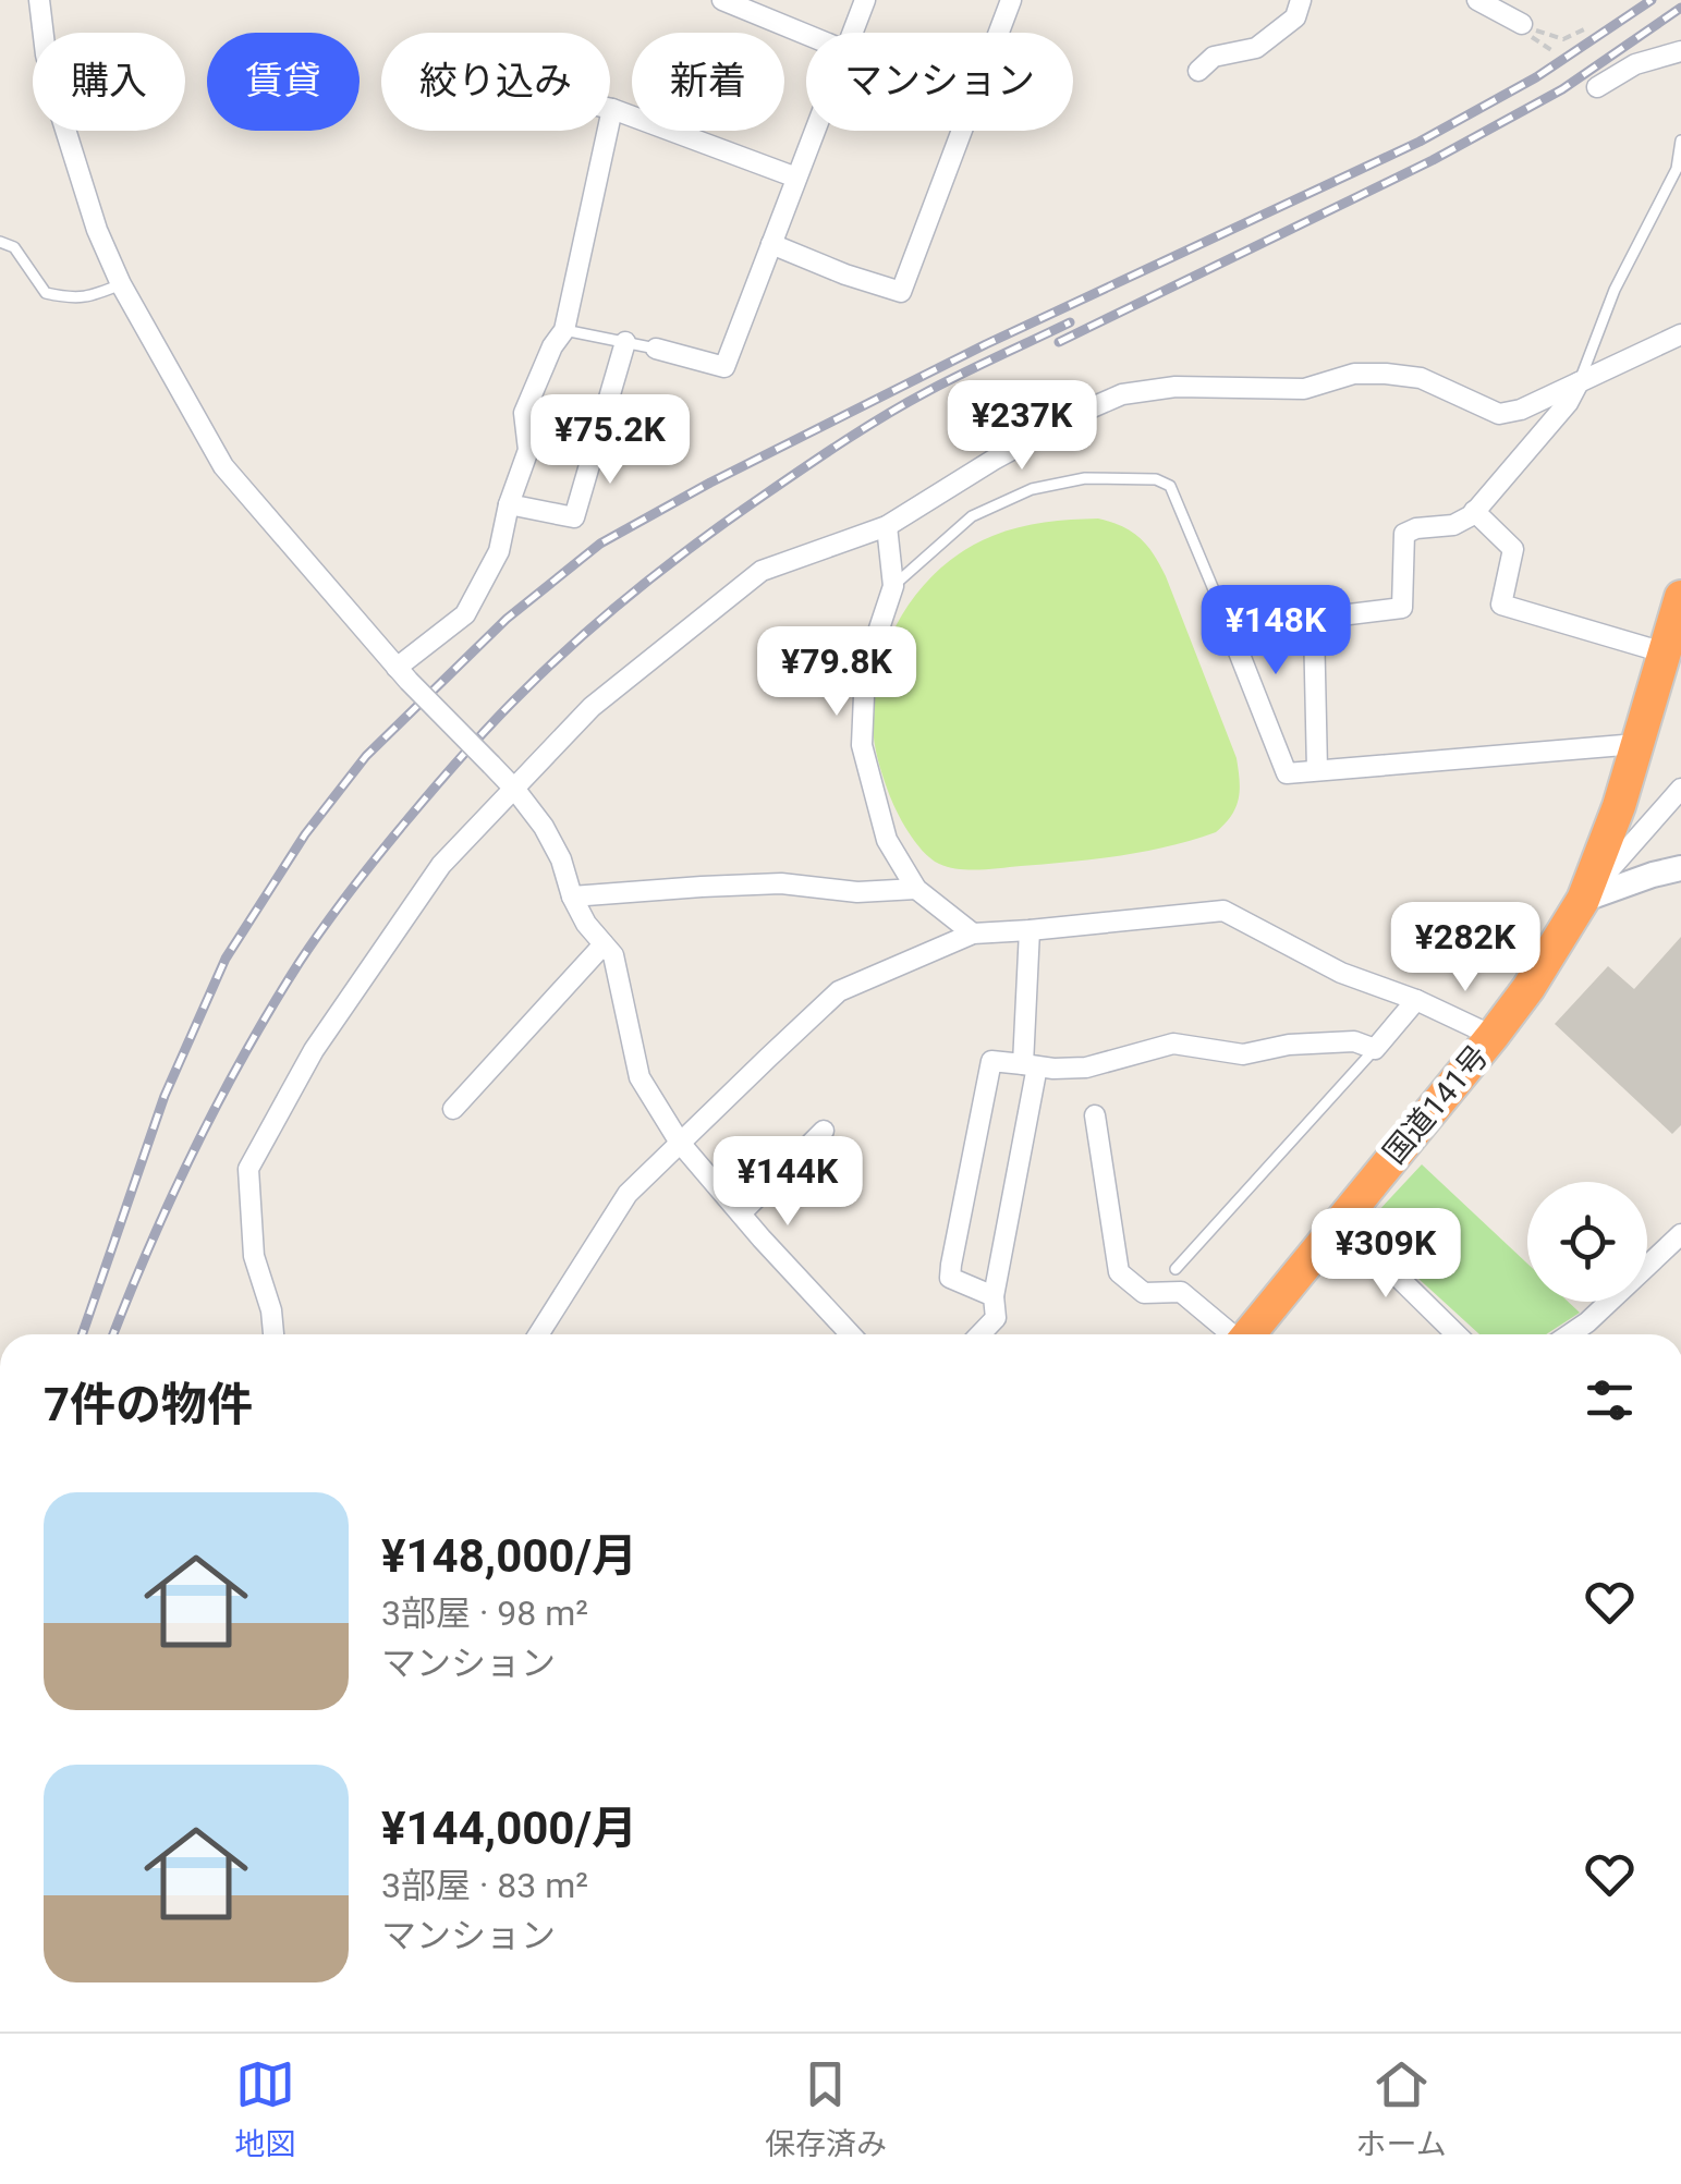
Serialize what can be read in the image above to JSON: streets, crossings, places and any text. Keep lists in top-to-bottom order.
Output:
{
  "streets": {
    "highway": ["国道141号"]
  },
  "page": {
    "chip": [
      "購入",
      "賃貸",
      "絞り込み",
      "新着",
      "マンション"
    ],
    "price": [
      "¥237K",
      "¥75.2K",
      "¥148K",
      "¥79.8K",
      "¥282K",
      "¥144K",
      "¥309K"
    ],
    "heading": "7件の物件",
    "list": [
      {
        "name": "¥148,000/月",
        "note": "3部屋 · 98 m² · マンション"
      },
      {
        "name": "¥144,000/月",
        "note": "3部屋 · 83 m² · マンション"
      }
    ],
    "tabs": ["地図", "保存済み", "ホーム"]
  }
}
